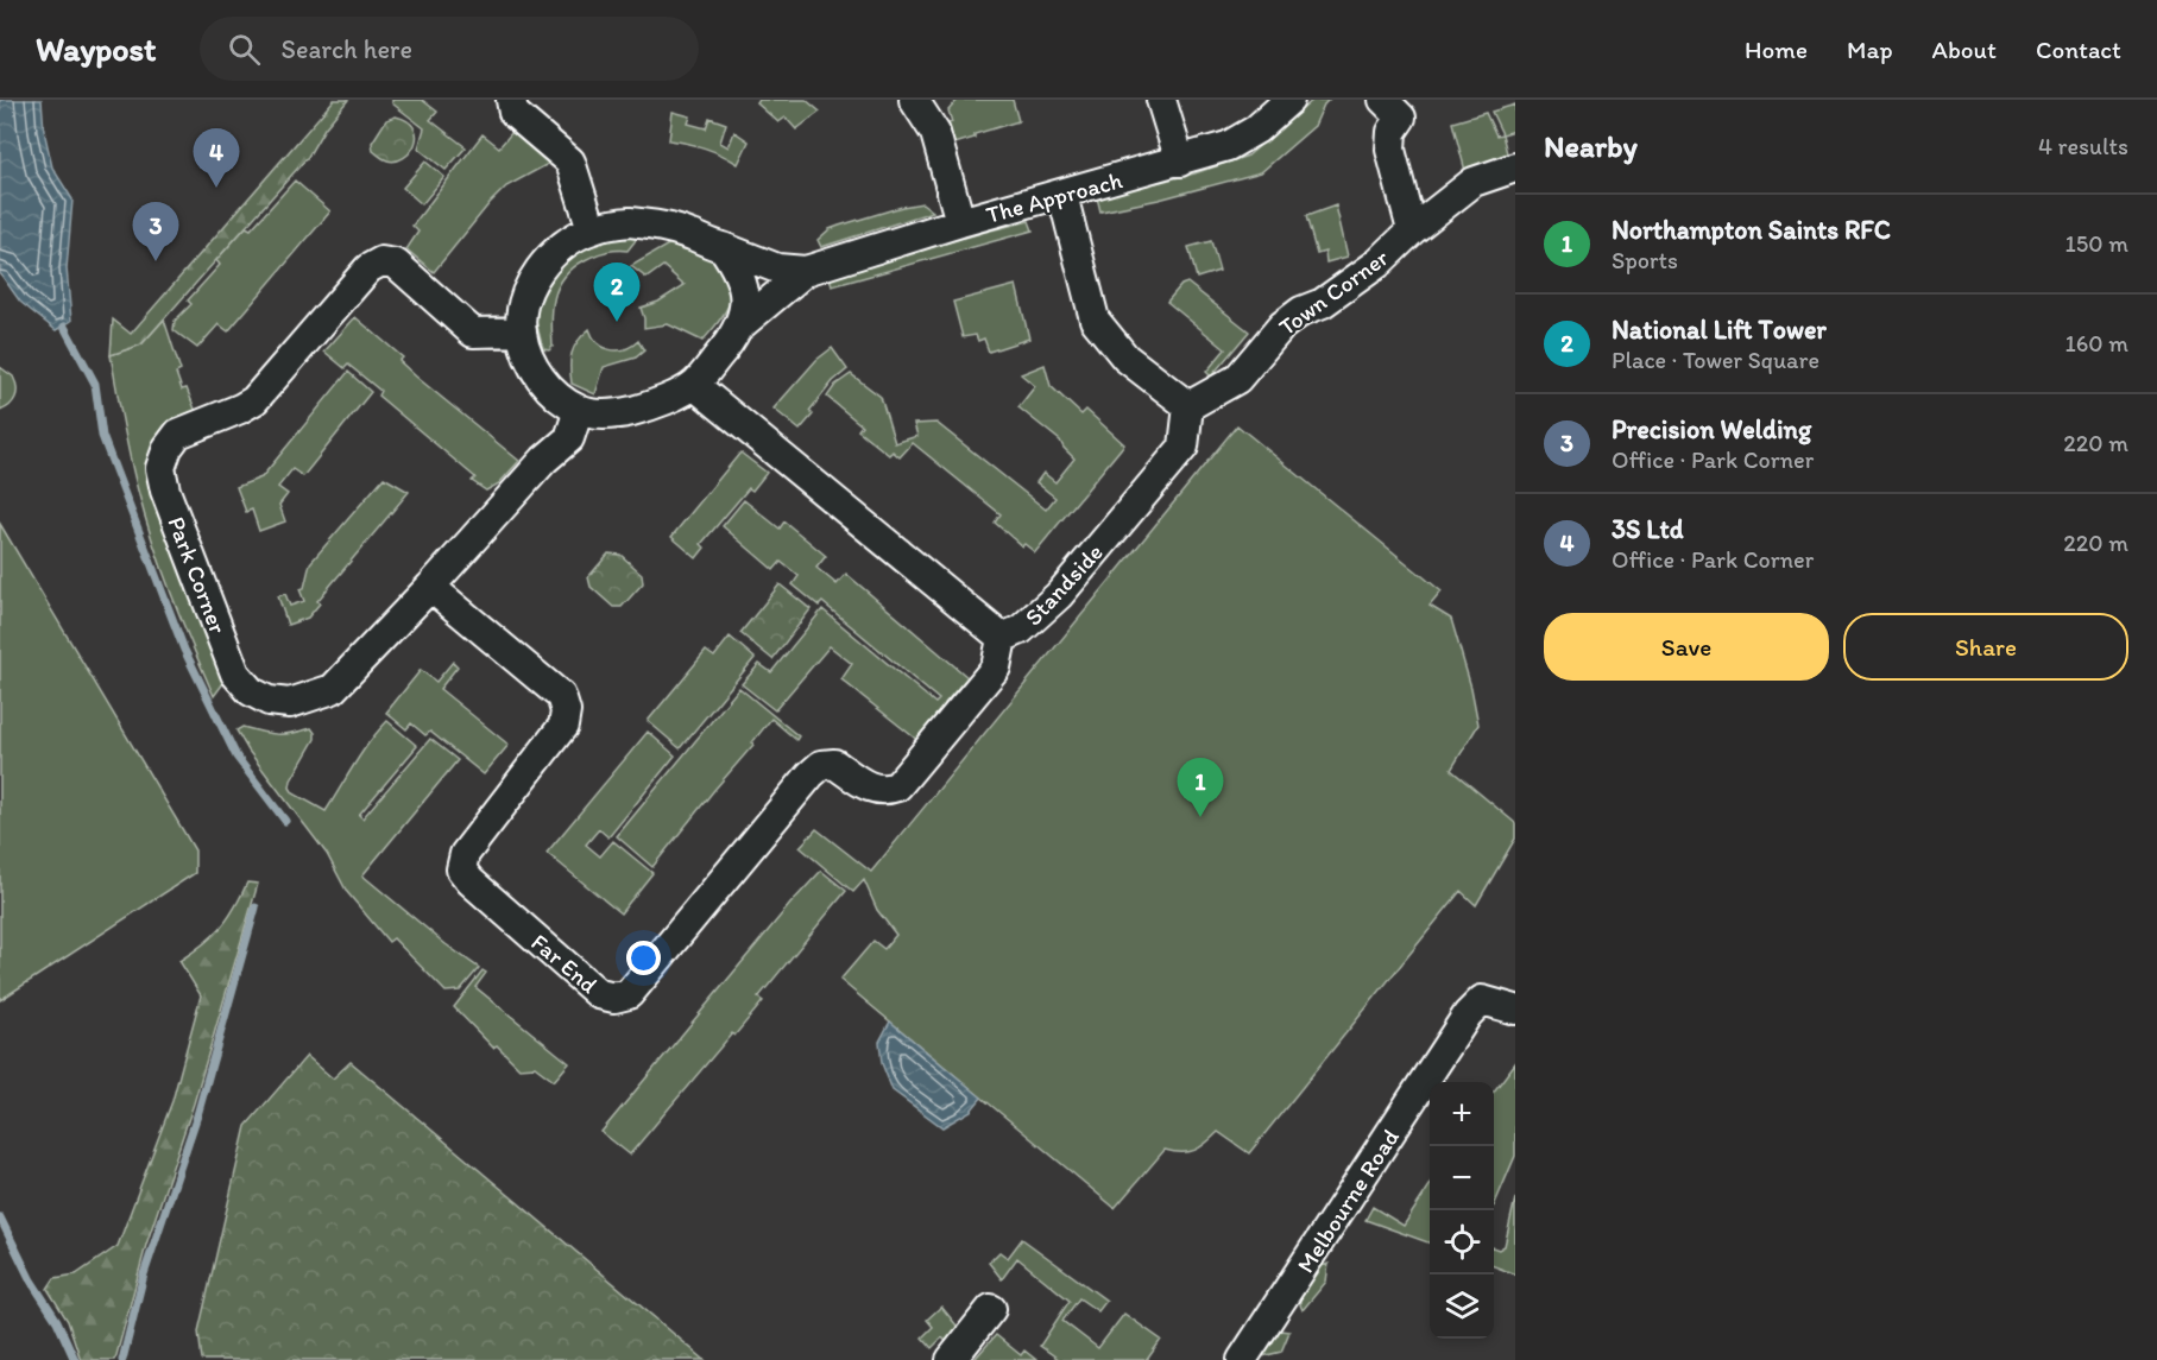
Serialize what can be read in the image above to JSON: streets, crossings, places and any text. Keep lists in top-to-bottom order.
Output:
{
  "streets": {
    "street": [
      "The Approach",
      "Town Corner",
      "Park Corner",
      "Standside",
      "Far End",
      "Melbourne Road"
    ]
  },
  "crossings": [
    ["The Approach", "Park Corner"],
    ["The Approach", "Standside"],
    ["Town Corner", "Standside"],
    ["Park Corner", "Standside"],
    ["Park Corner", "Far End"],
    ["Standside", "Far End"]
  ],
  "page": {
    "header": "Waypost",
    "search": "Search here",
    "nav": [
      "Home",
      "Map",
      "About",
      "Contact"
    ],
    "heading": ["Nearby", "4 results"],
    "pins": [
      "4",
      "3",
      "2",
      "1"
    ],
    "list": [
      {
        "mark": "1",
        "name": "Northampton Saints RFC",
        "note": "Sports",
        "value": "150 m"
      },
      {
        "mark": "2",
        "name": "National Lift Tower",
        "note": "Place · Tower Square",
        "value": "160 m"
      },
      {
        "mark": "3",
        "name": "Precision Welding",
        "note": "Office · Park Corner",
        "value": "220 m"
      },
      {
        "mark": "4",
        "name": "3S Ltd",
        "note": "Office · Park Corner",
        "value": "220 m"
      }
    ],
    "buttons": ["Save", "Share"],
    "map_buttons": ["+", "−"]
  }
}
